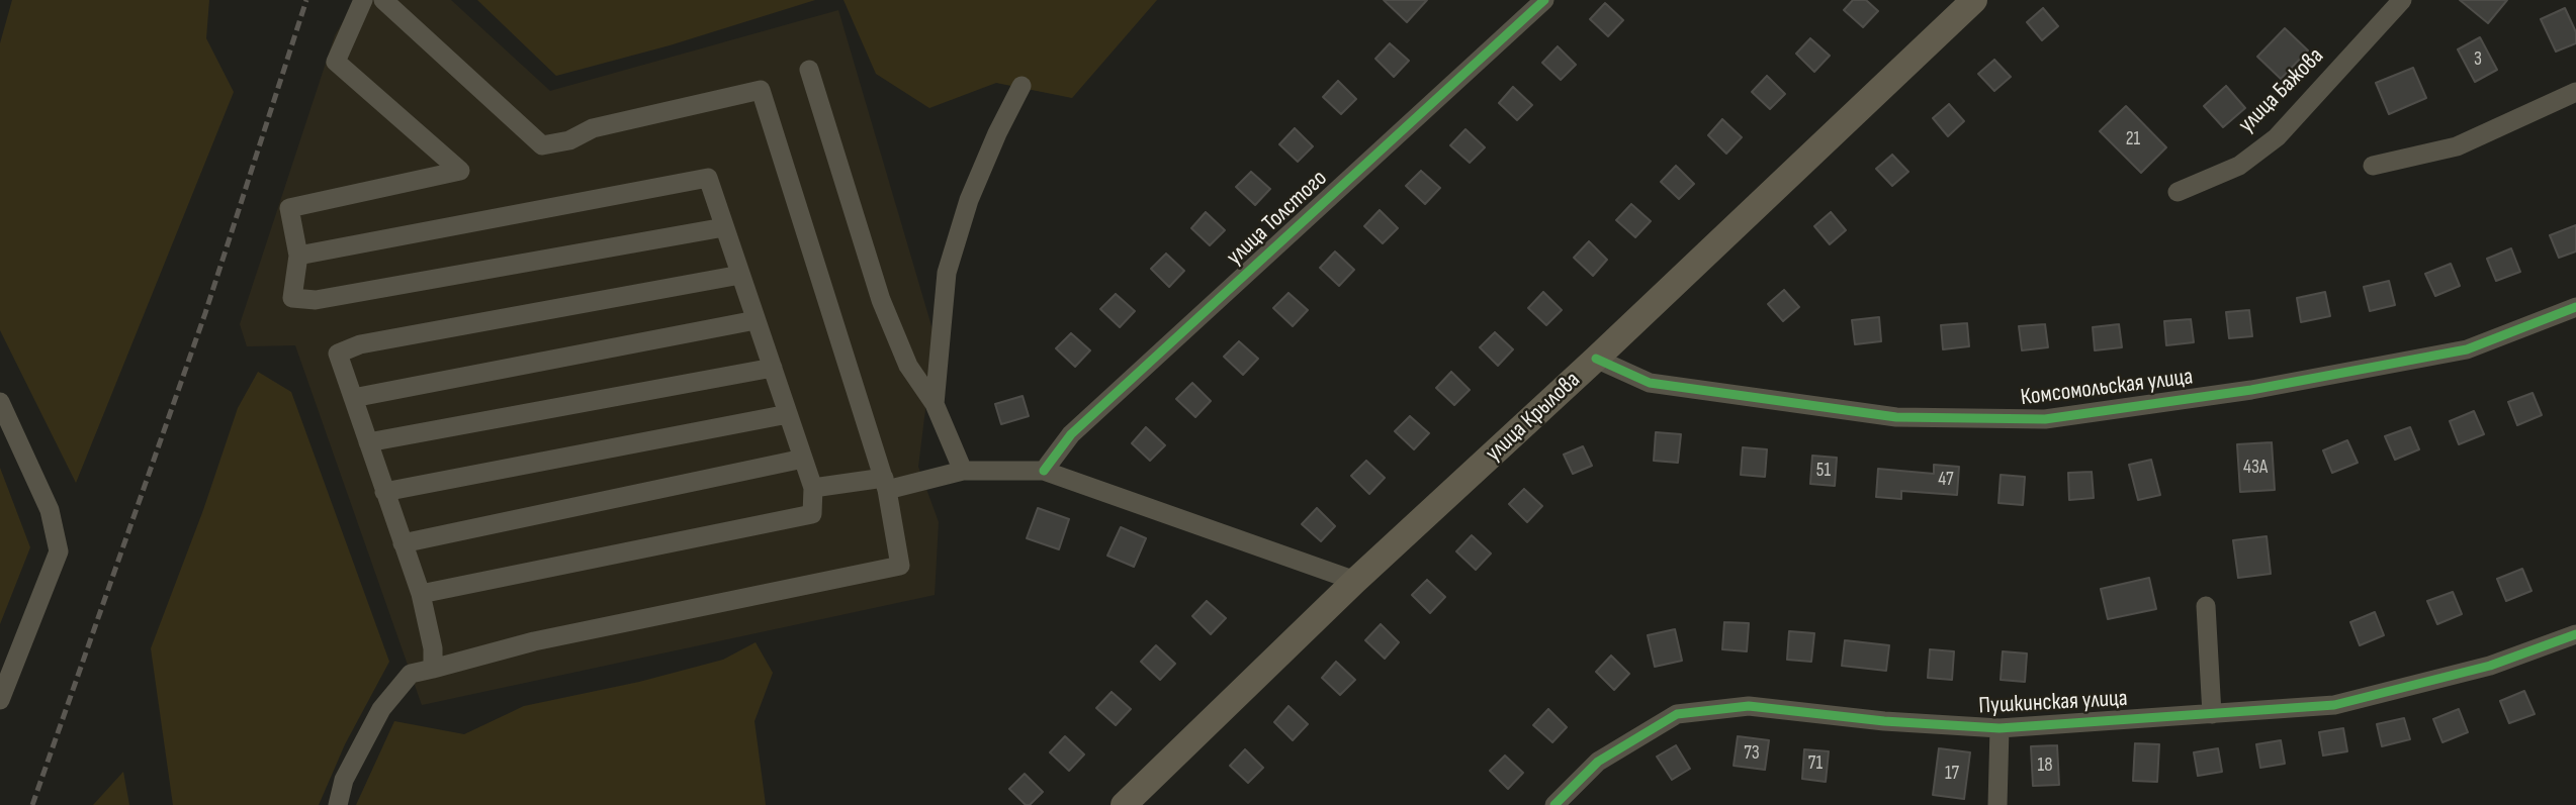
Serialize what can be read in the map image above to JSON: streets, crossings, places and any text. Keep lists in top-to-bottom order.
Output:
{
  "streets": {
    "main road": ["улица Крылова"],
    "street": [
      "улица Бажова",
      "улица Толстого",
      "Комсомольская улица",
      "Пушкинская улица"
    ]
  },
  "crossings": [
    ["Комсомольская улица", "улица Крылова"]
  ],
  "house_numbers": [
    "3",
    "21",
    "43А",
    "51",
    "47",
    "73",
    "71",
    "18",
    "17"
  ]
}
